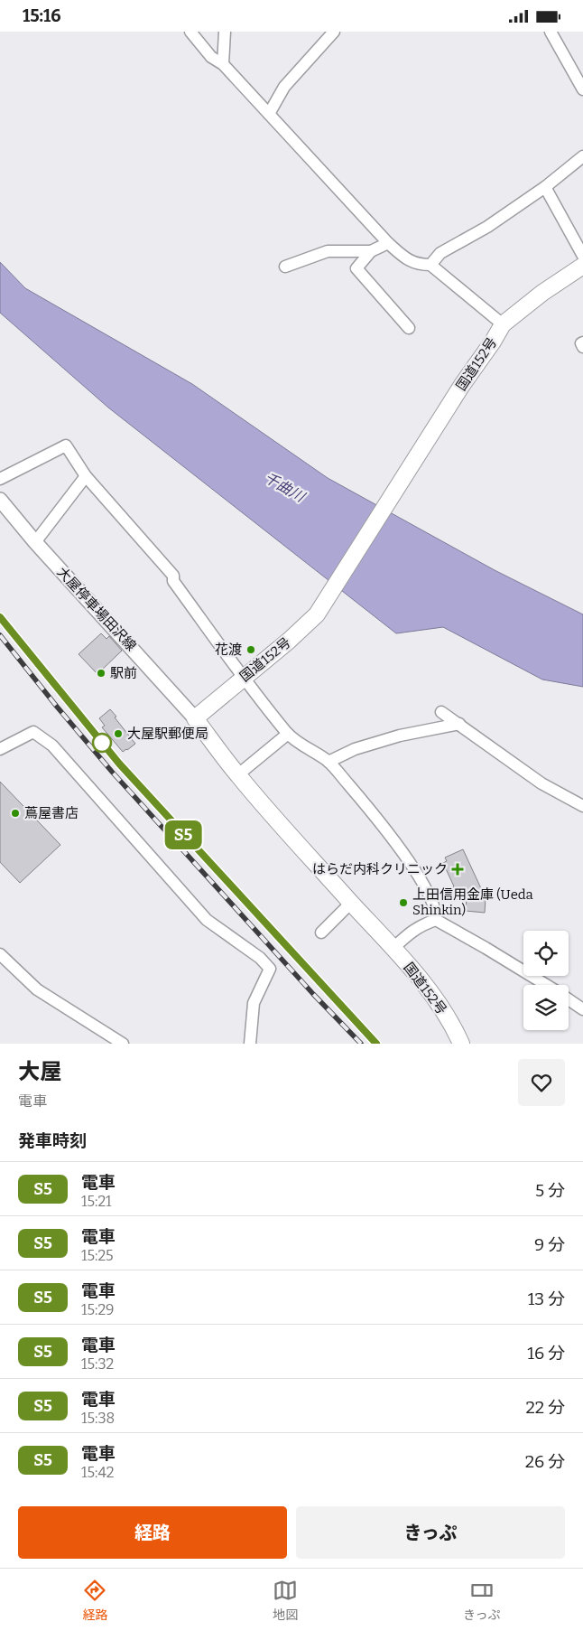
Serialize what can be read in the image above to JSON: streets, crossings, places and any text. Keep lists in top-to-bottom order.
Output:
{
  "streets": {
    "highway": ["国道152号"],
    "main road": ["大屋停車場田沢線"]
  },
  "crossings": [
    ["国道152号", "大屋停車場田沢線"]
  ],
  "water": ["千曲川"],
  "places": {
    "other": [
      "花渡",
      "駅前",
      "大屋駅郵便局",
      "蔦屋書店",
      "上田信用金庫 (Ueda Shinkin)"
    ],
    "health": ["はらだ内科クリニック"]
  },
  "page": {
    "status": "15:16",
    "on_map": "S5",
    "heading": [
      ["大屋", "電車"],
      "発車時刻"
    ],
    "list": [
      {
        "mark": "S5",
        "name": "電車",
        "note": "15:21",
        "value": "5 分"
      },
      {
        "mark": "S5",
        "name": "電車",
        "note": "15:25",
        "value": "9 分"
      },
      {
        "mark": "S5",
        "name": "電車",
        "note": "15:29",
        "value": "13 分"
      },
      {
        "mark": "S5",
        "name": "電車",
        "note": "15:32",
        "value": "16 分"
      },
      {
        "mark": "S5",
        "name": "電車",
        "note": "15:38",
        "value": "22 分"
      },
      {
        "mark": "S5",
        "name": "電車",
        "note": "15:42",
        "value": "26 分"
      }
    ],
    "buttons": ["経路", "きっぷ"],
    "tabs": ["経路", "地図", "きっぷ"]
  }
}
